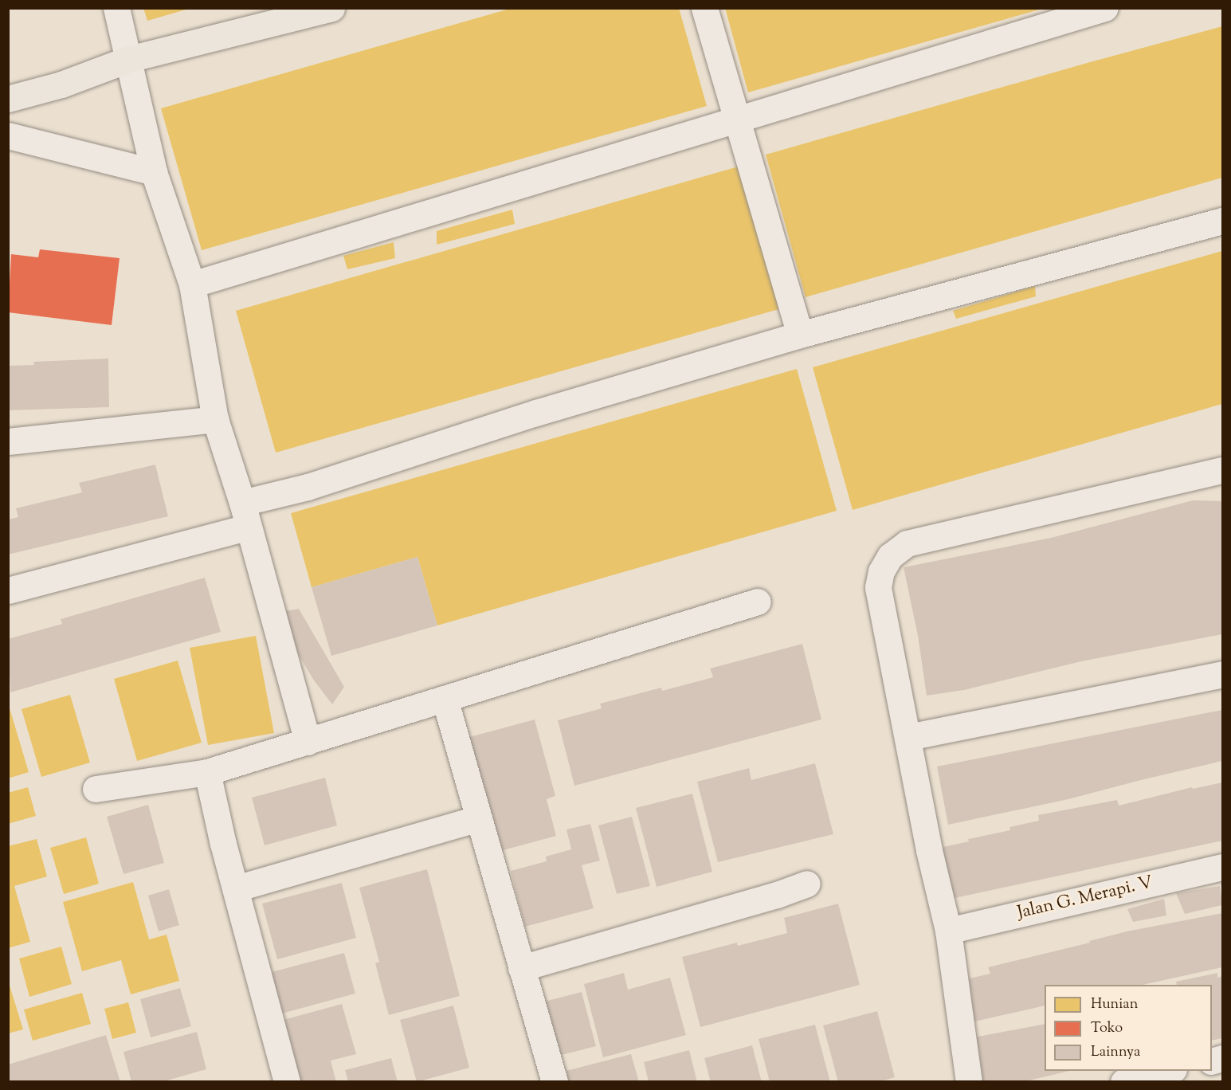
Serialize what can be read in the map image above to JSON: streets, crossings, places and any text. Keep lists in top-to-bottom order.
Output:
{
  "streets": {
    "street": ["Jalan G. Merapi. V"]
  },
  "legend": ["Hunian", "Toko", "Lainnya"]
}
